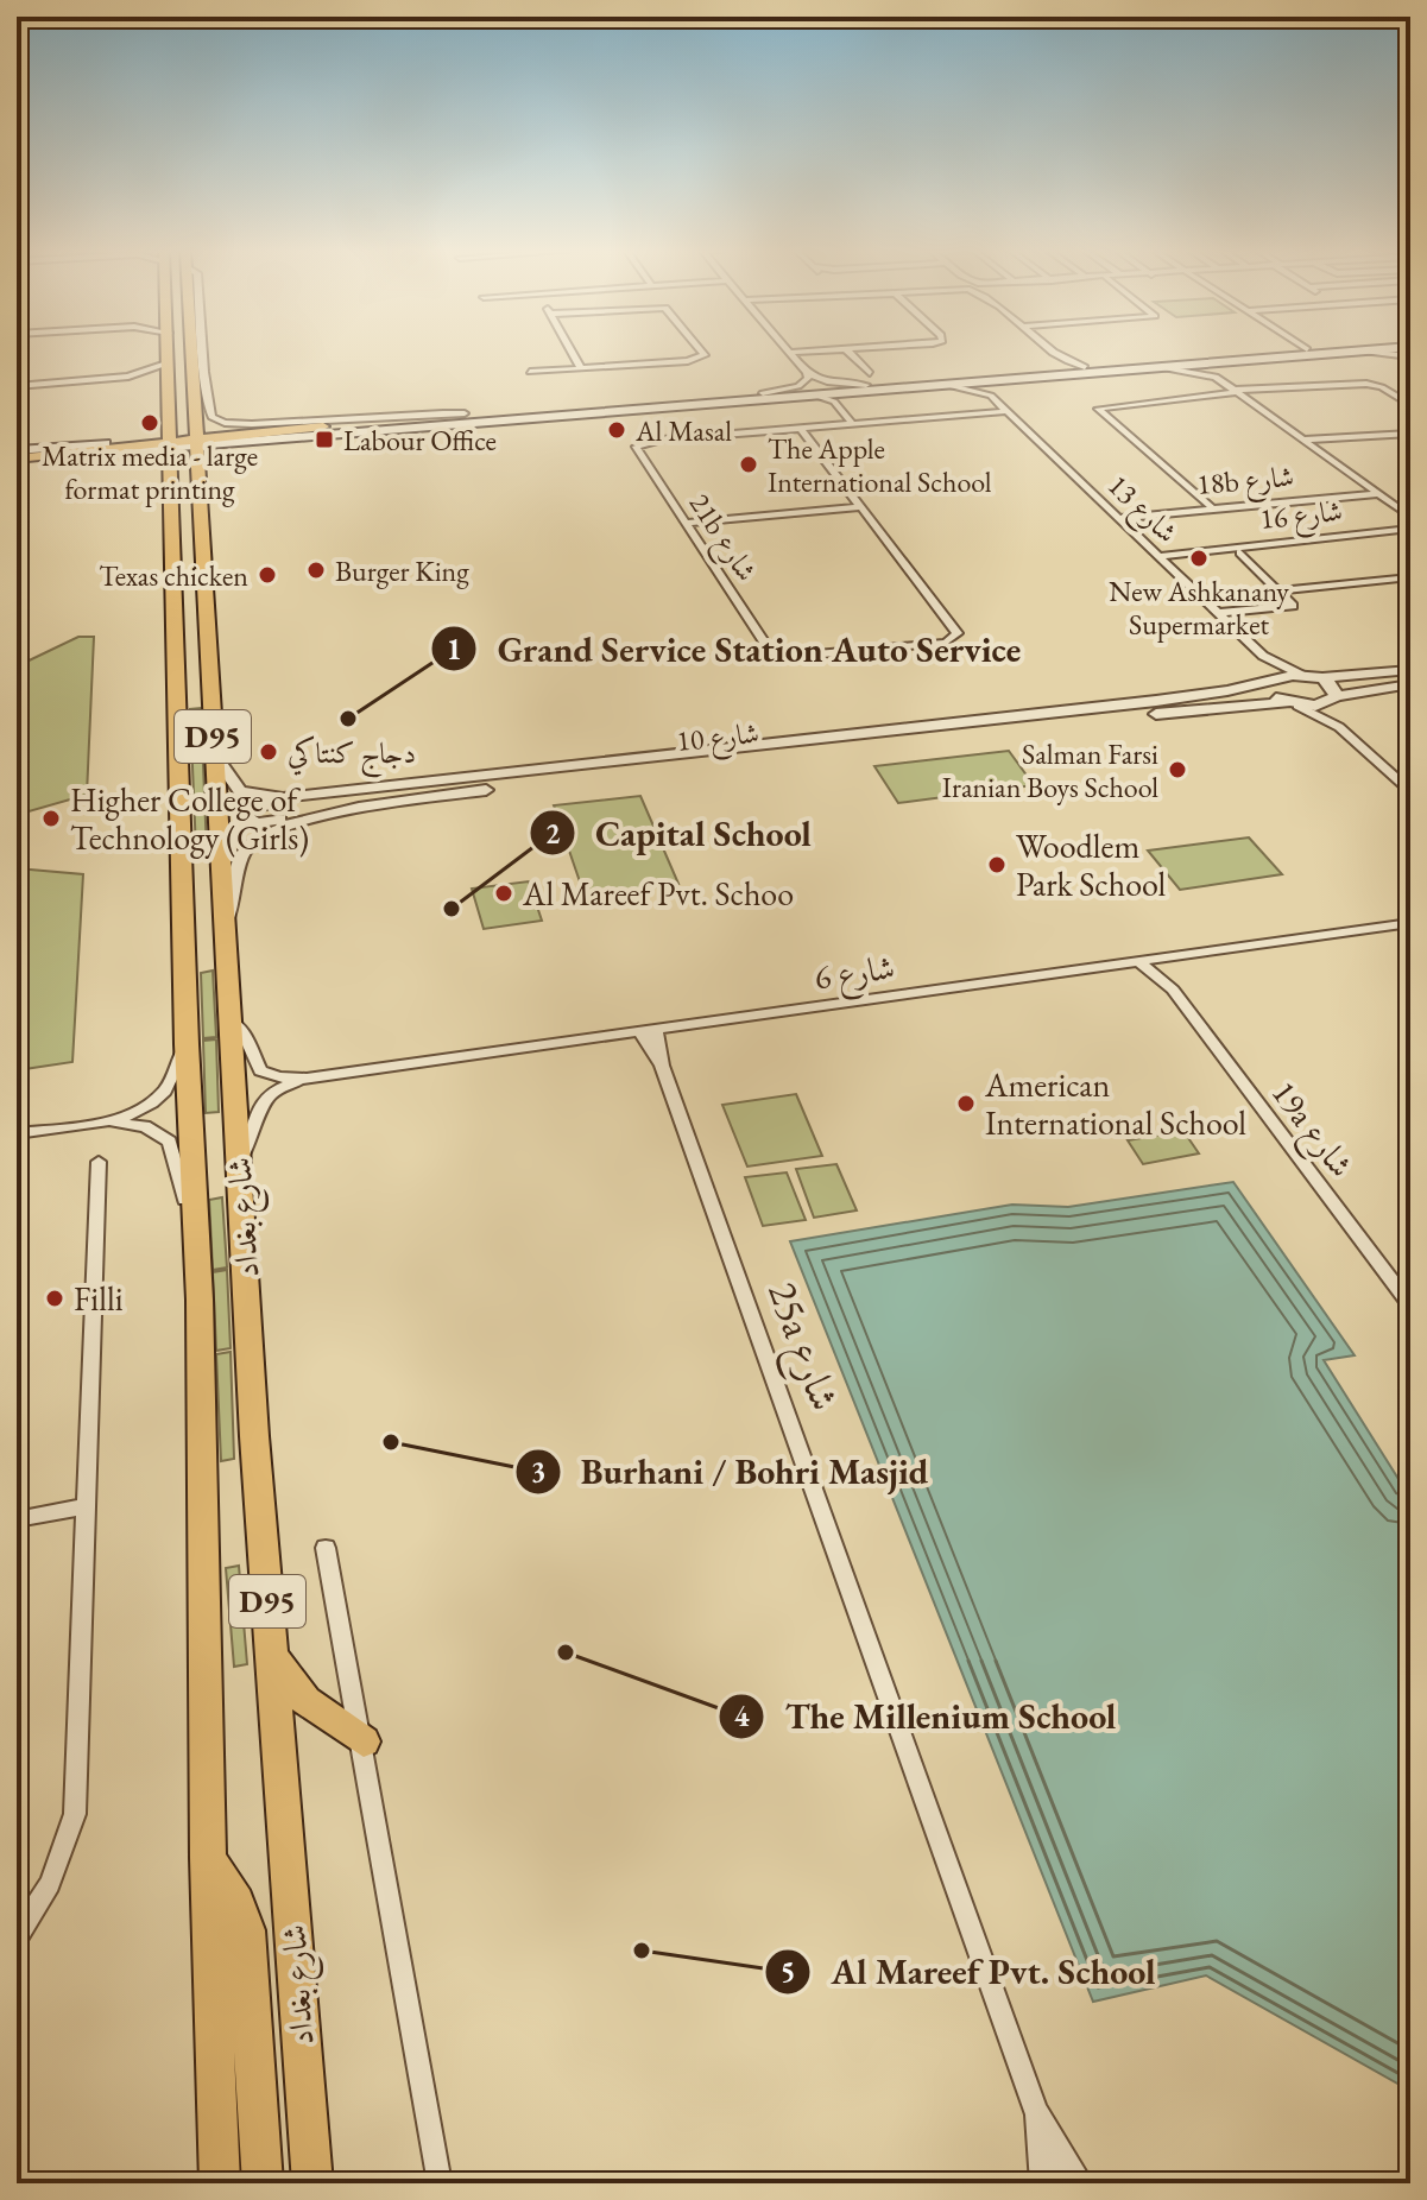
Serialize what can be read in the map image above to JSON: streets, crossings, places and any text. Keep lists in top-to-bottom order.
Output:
{
  "streets": {
    "main road": ["D95", "شارع بغداد"],
    "street": [
      "18b شارع",
      "شارع 13",
      "شارع 16",
      "21b شارع",
      "شارع 10",
      "شارع 6",
      "19a شارع",
      "25a شارع"
    ]
  },
  "crossings": [
    ["18b شارع", "شارع 13"],
    ["شارع 13", "شارع 16"],
    ["شارع 13", "شارع 10"],
    ["شارع 10", "شارع بغداد"],
    ["شارع 6", "19a شارع"],
    ["شارع 6", "شارع بغداد"],
    ["شارع 6", "25a شارع"]
  ],
  "places": {
    "other": [
      "Matrix media - large format printing",
      "Al Masal",
      "The Apple International School",
      "New Ashkanany Supermarket",
      "Burger King",
      "Texas chicken",
      "Grand Service Station Auto Service",
      "دجاج كنتاكي",
      "Salman Farsi Iranian Boys School",
      "Higher College of Technology (Girls)",
      "Woodlem Park School",
      "Al Mareef Pvt. Schoo",
      "Capital School",
      "American International School",
      "Filli",
      "Burhani / Bohri Masjid",
      "The Millenium School",
      "Al Mareef Pvt. School"
    ],
    "transit": ["Labour Office"]
  }
}
